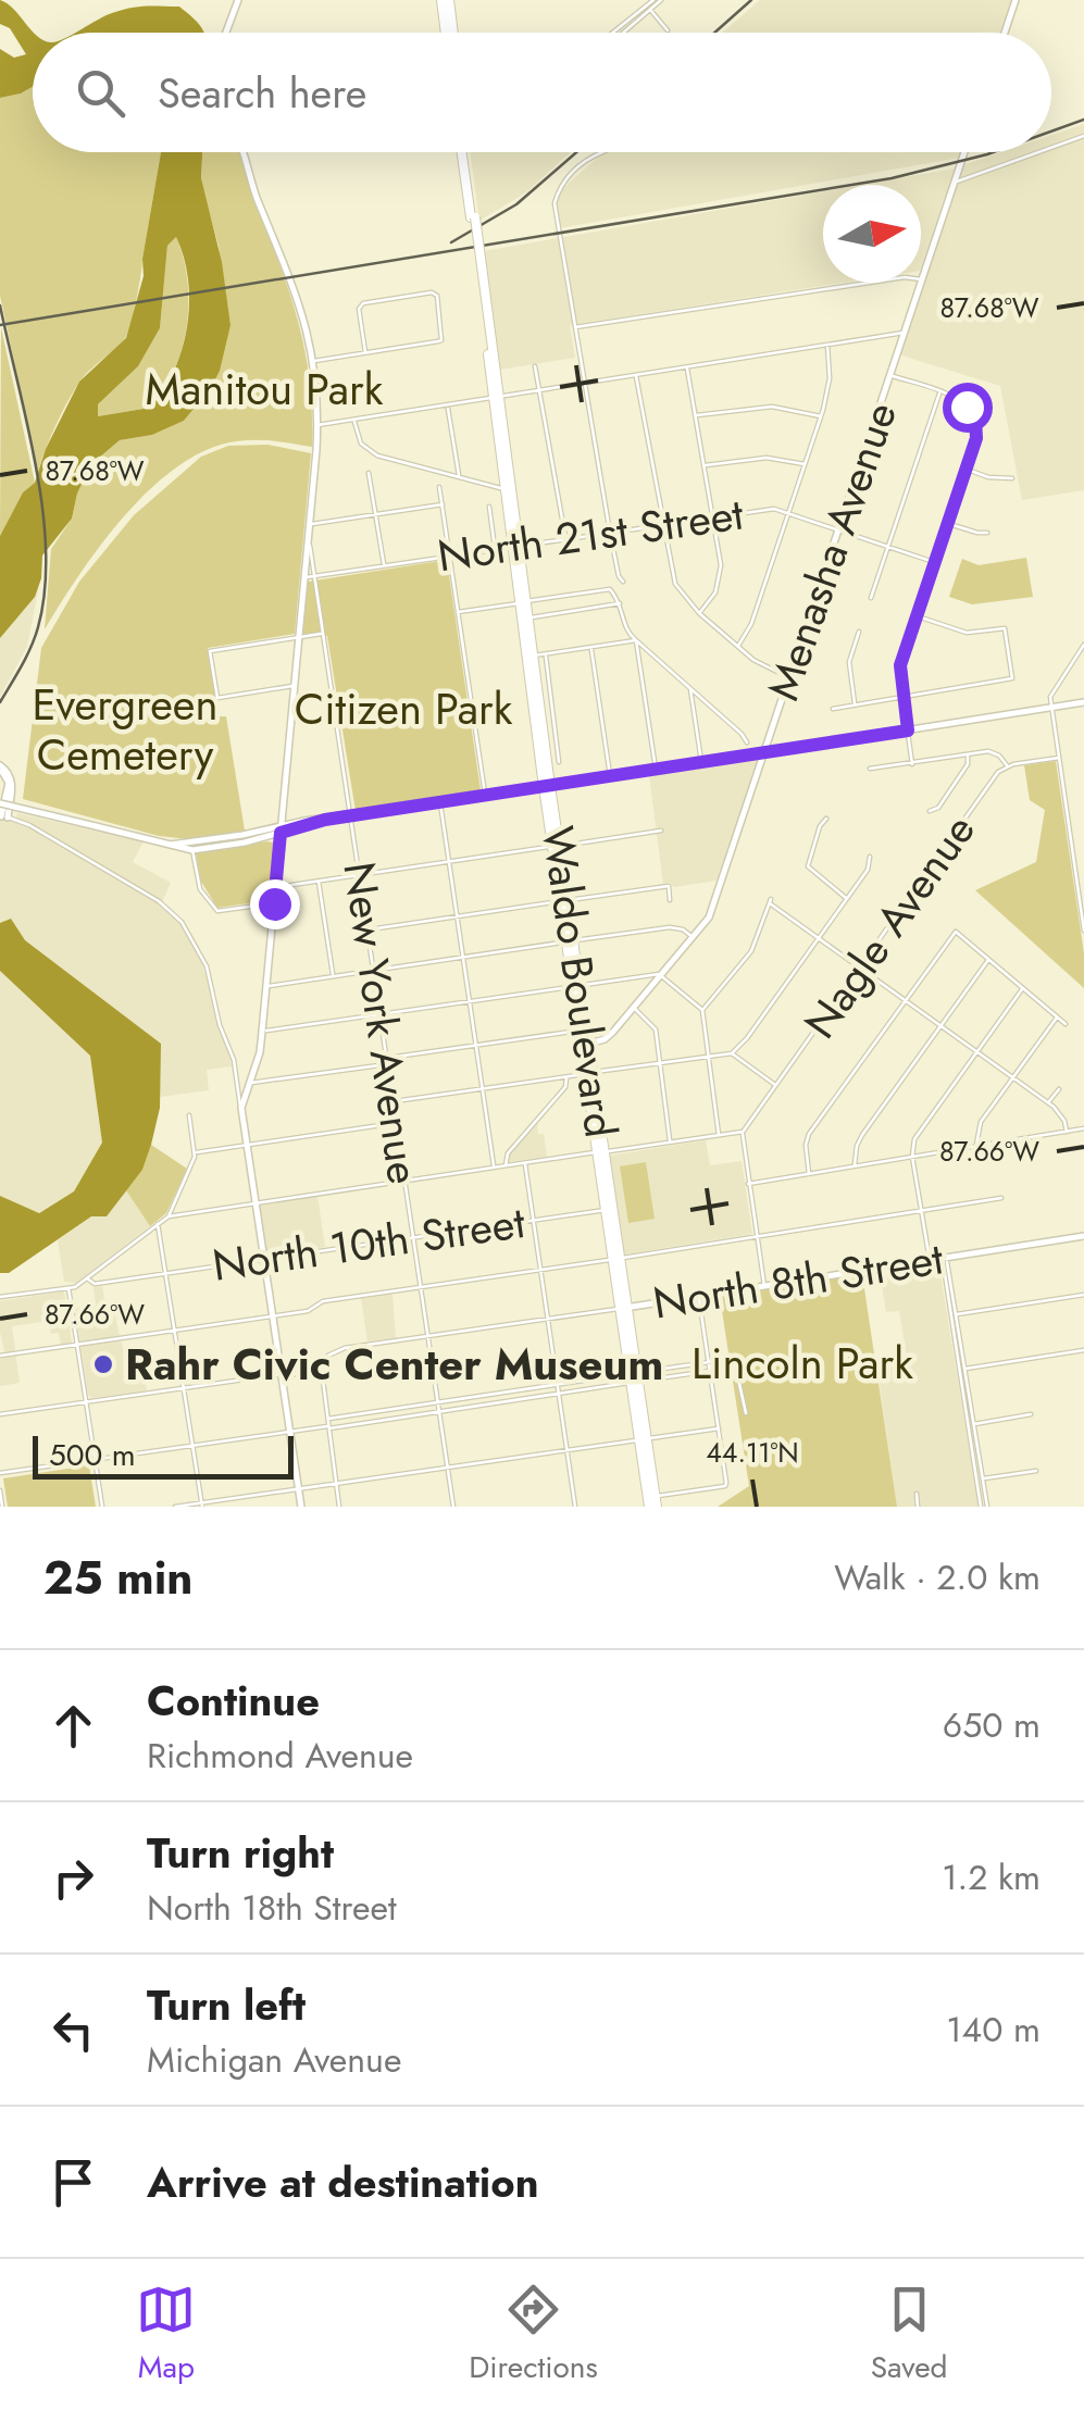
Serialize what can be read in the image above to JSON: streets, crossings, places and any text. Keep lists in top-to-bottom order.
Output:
{
  "streets": {
    "main road": ["Waldo Boulevard"],
    "street": [
      "North 21st Street",
      "Menasha Avenue",
      "Nagle Avenue",
      "New York Avenue",
      "North 10th Street",
      "North 8th Street"
    ]
  },
  "crossings": [
    ["North 21st Street", "Menasha Avenue"],
    ["North 21st Street", "Waldo Boulevard"],
    ["North 21st Street", "New York Avenue"],
    ["Menasha Avenue", "Waldo Boulevard"],
    ["Waldo Boulevard", "North 10th Street"],
    ["Waldo Boulevard", "North 8th Street"],
    ["New York Avenue", "North 10th Street"],
    ["New York Avenue", "North 8th Street"]
  ],
  "parks": [
    "Manitou Park",
    "Evergreen Cemetery",
    "Citizen Park",
    "Lincoln Park"
  ],
  "places": ["Rahr Civic Center Museum"],
  "scale_bar": "500 m",
  "north": "right",
  "page": {
    "search": "Search here",
    "scale": "500 m",
    "heading": ["25 min", "Walk · 2.0 km"],
    "list": [
      ["Continue", "Richmond Avenue", "650 m"],
      ["Turn right", "North 18th Street", "1.2 km"],
      ["Turn left", "Michigan Avenue", "140 m"],
      "Arrive at destination"
    ],
    "nav": ["Map", "Directions", "Saved"]
  },
  "coordinates": ["87.68°W", "87.66°W", "44.11°N"]
}
